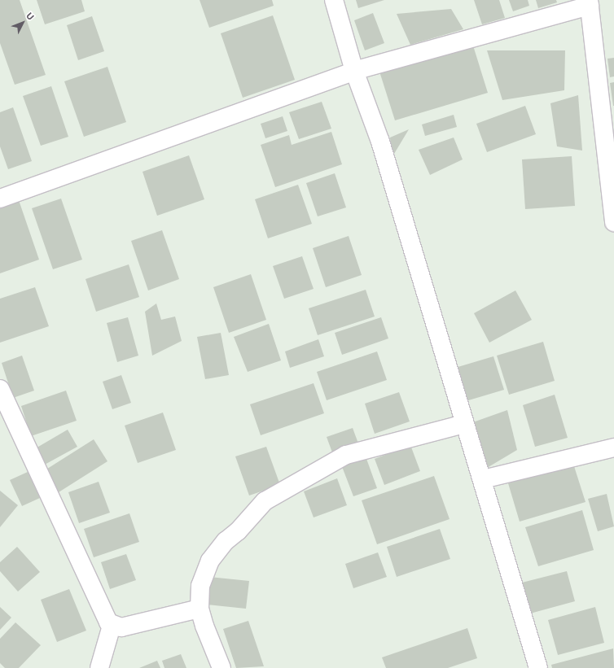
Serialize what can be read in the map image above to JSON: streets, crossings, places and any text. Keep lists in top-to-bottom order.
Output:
{
  "north": "top right"
}
